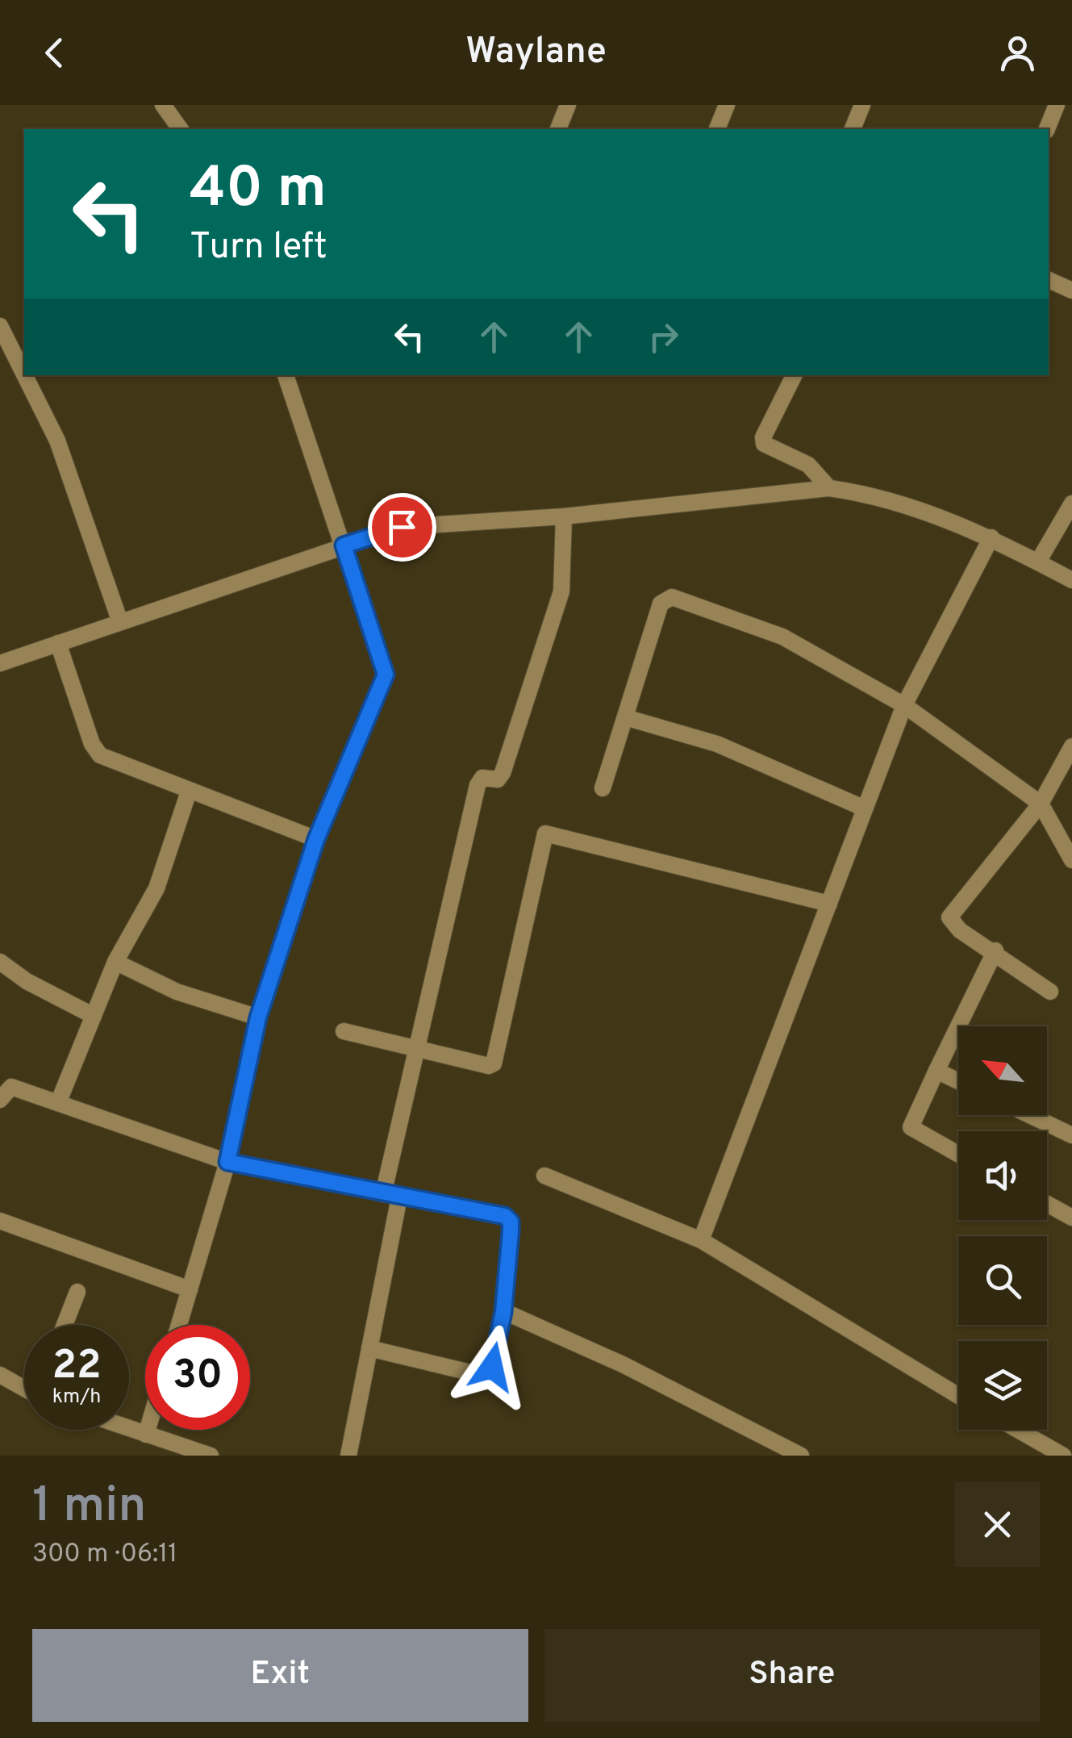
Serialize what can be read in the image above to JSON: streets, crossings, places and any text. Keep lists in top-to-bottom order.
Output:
{
  "north": "top left",
  "page": {
    "header": "Waylane",
    "turn": ["40 m", "Turn left"],
    "speed": "22 km/h",
    "limit": "30",
    "heading": ["1 min", "300 m · 06:11"],
    "buttons": ["Exit", "Share"]
  }
}
